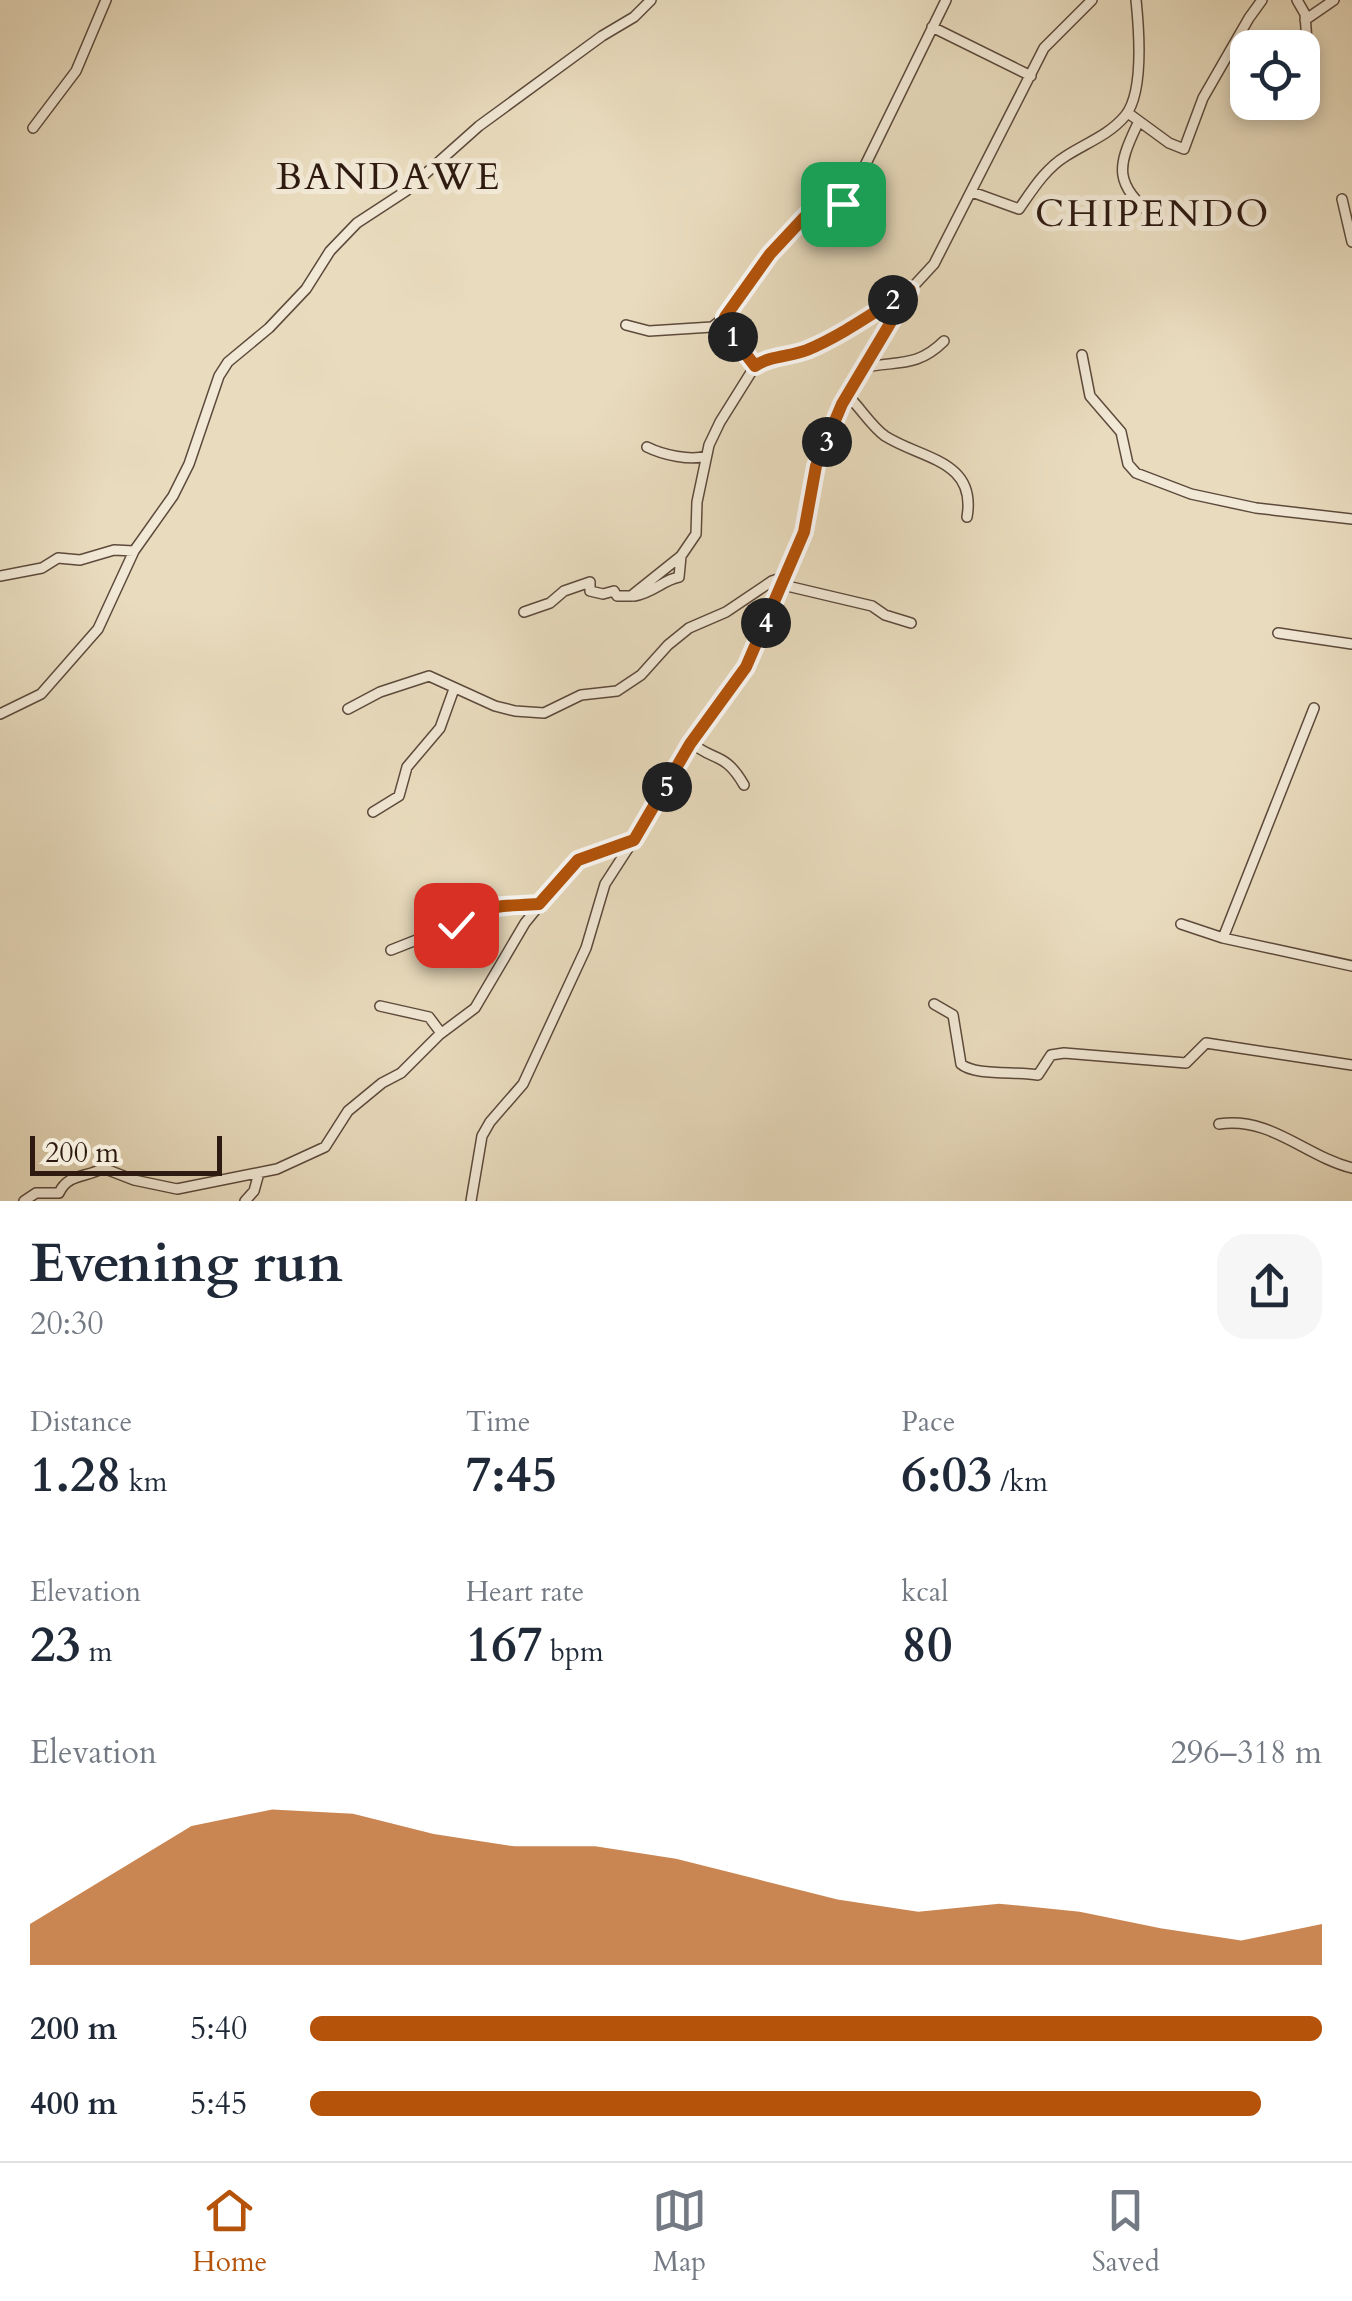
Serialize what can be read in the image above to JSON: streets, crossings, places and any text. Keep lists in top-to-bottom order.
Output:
{
  "districts": ["BANDAWE", "CHIPENDO"],
  "scale_bar": "200 m",
  "page": {
    "pins": [
      "2",
      "1",
      "3",
      "4",
      "5"
    ],
    "scale": "200 m",
    "heading": ["Evening run", "20:30"],
    "stats": [
      ["Distance", "1.28 km"],
      ["Time", "7:45"],
      ["Pace", "6:03 /km"],
      ["Elevation", "23 m"],
      ["Heart rate", "167 bpm"],
      ["kcal", "80"]
    ],
    "chart": ["Elevation", "296–318 m"],
    "list": [
      {
        "name": "200 m",
        "note": "5:40"
      },
      {
        "name": "400 m",
        "note": "5:45"
      }
    ],
    "tabs": ["Home", "Map", "Saved"]
  }
}
